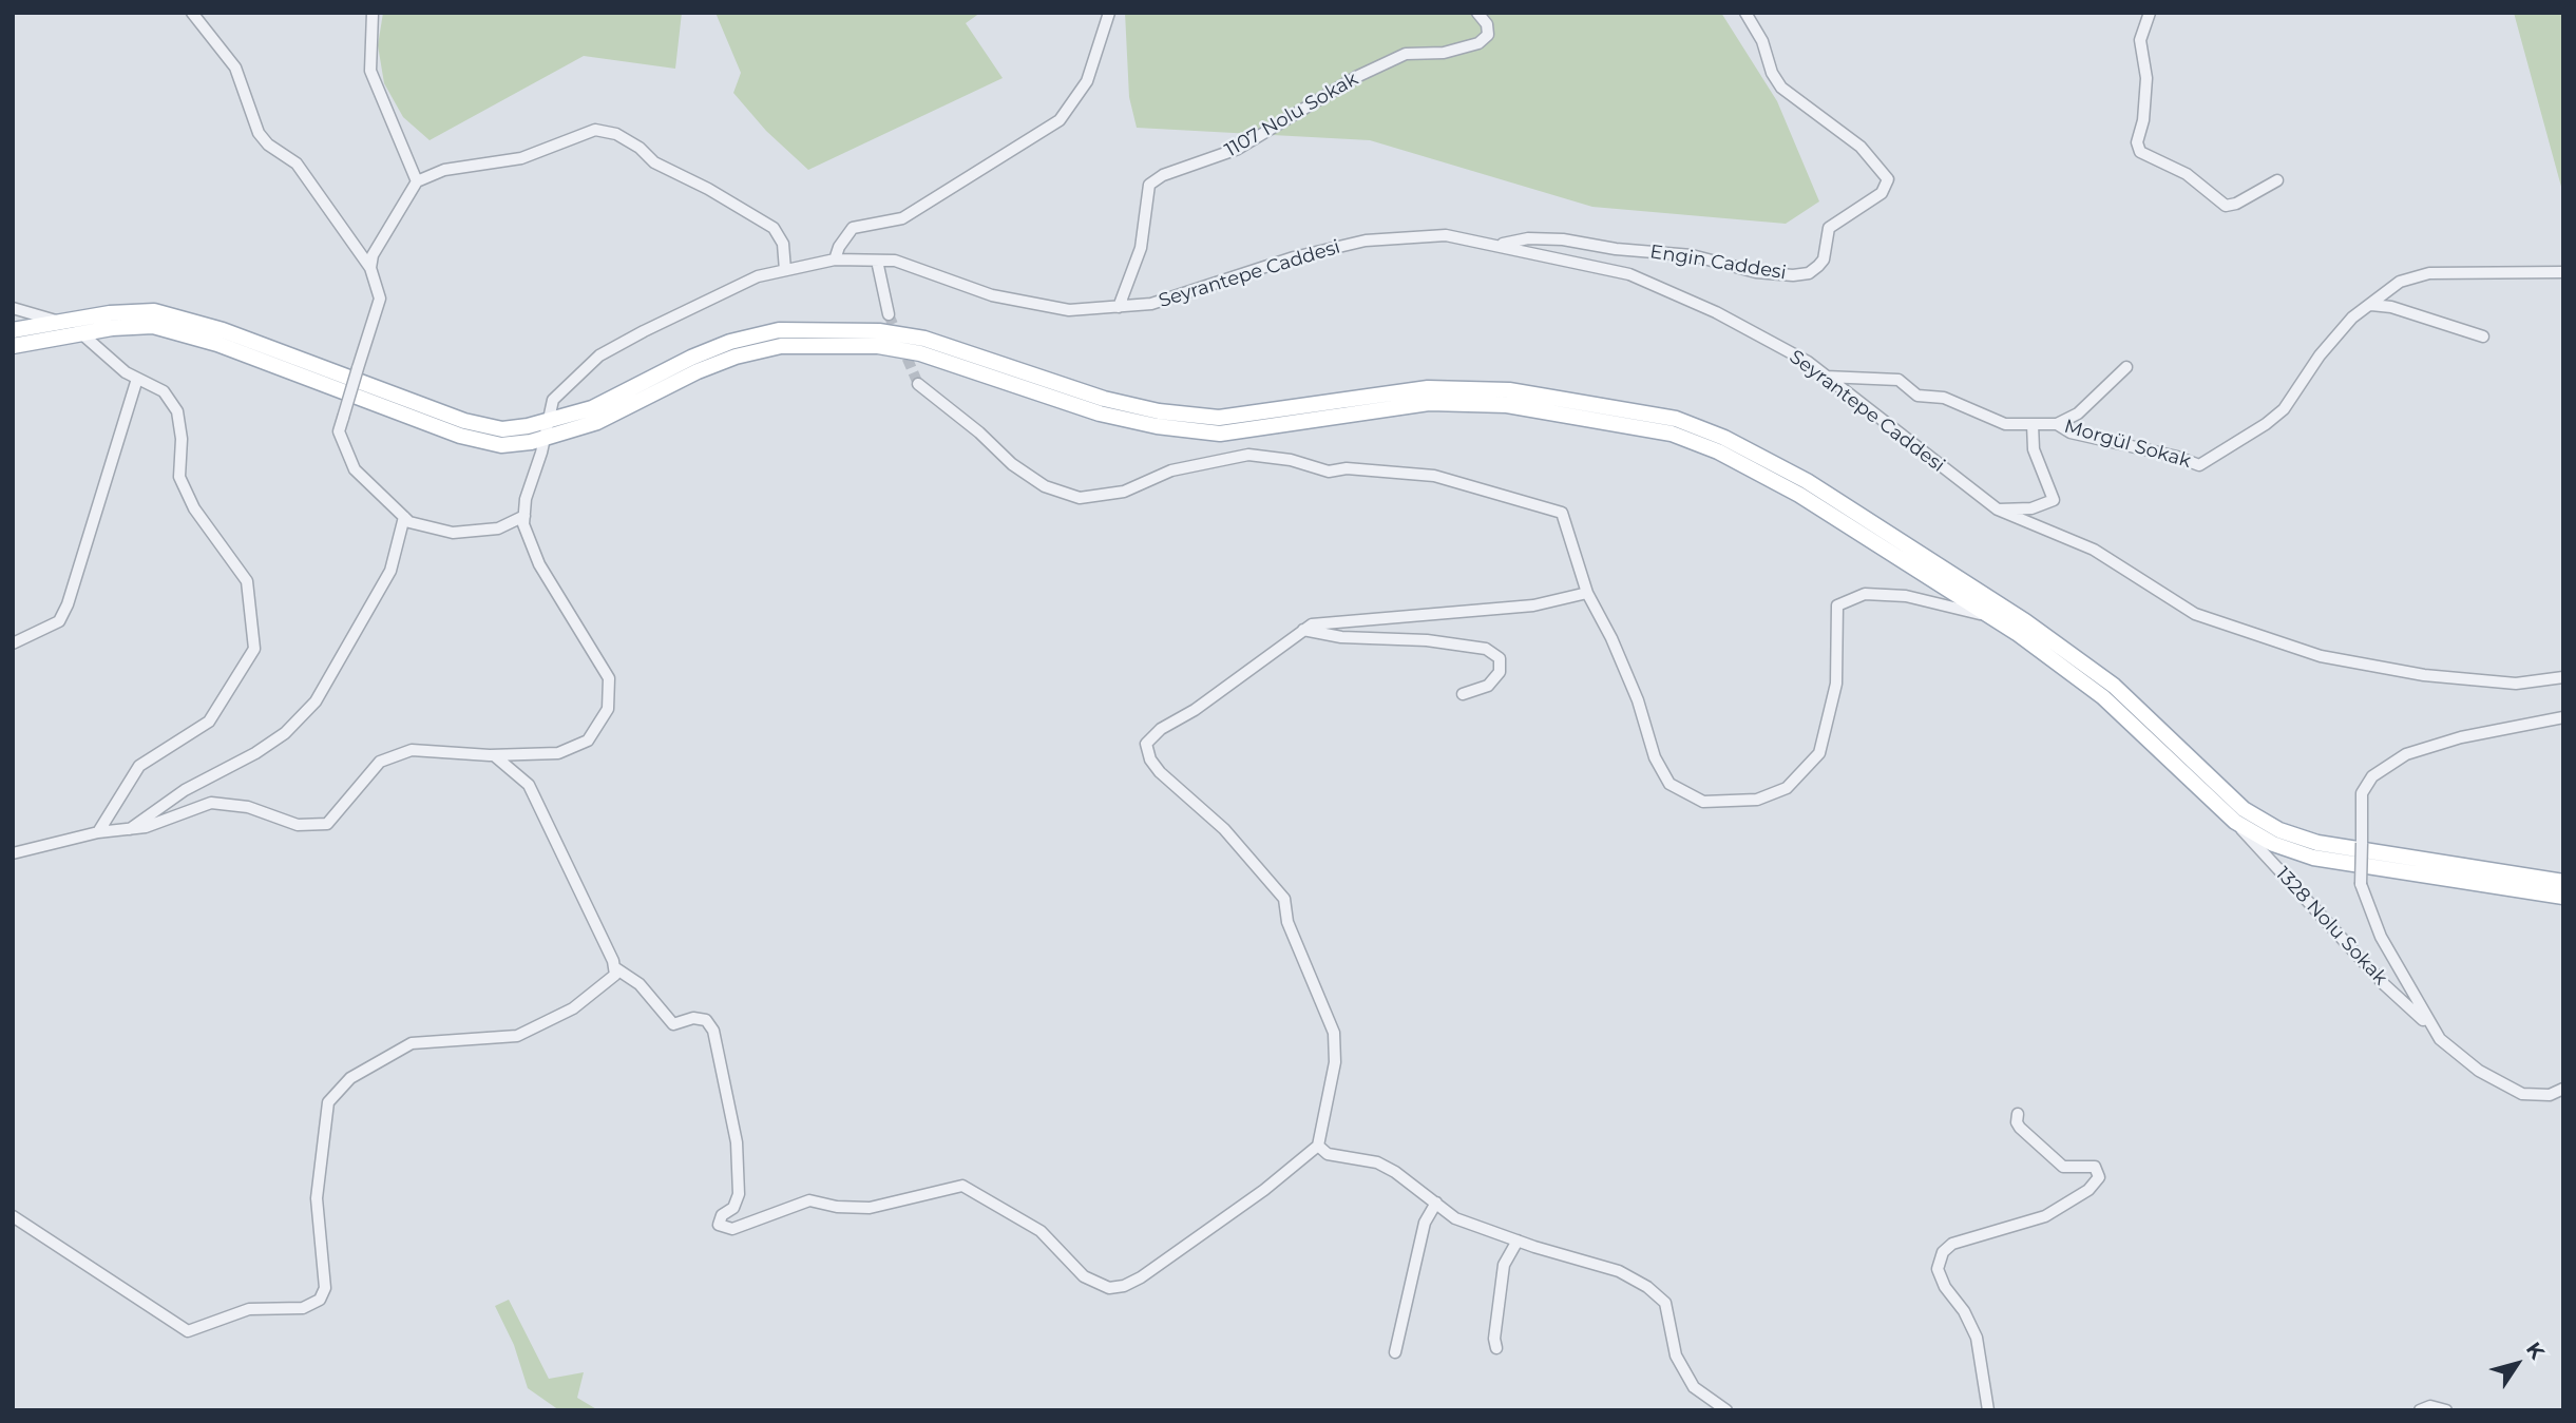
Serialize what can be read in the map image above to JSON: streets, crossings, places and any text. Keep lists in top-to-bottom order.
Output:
{
  "streets": {
    "street": [
      "1107 Nolu Sokak",
      "Engin Caddesi",
      "Seyrantepe Caddesi",
      "Morgül Sokak",
      "1328 Nolu Sokak"
    ]
  },
  "crossings": [
    ["1107 Nolu Sokak", "Seyrantepe Caddesi"],
    ["Engin Caddesi", "Seyrantepe Caddesi"]
  ],
  "north": "top right"
}
